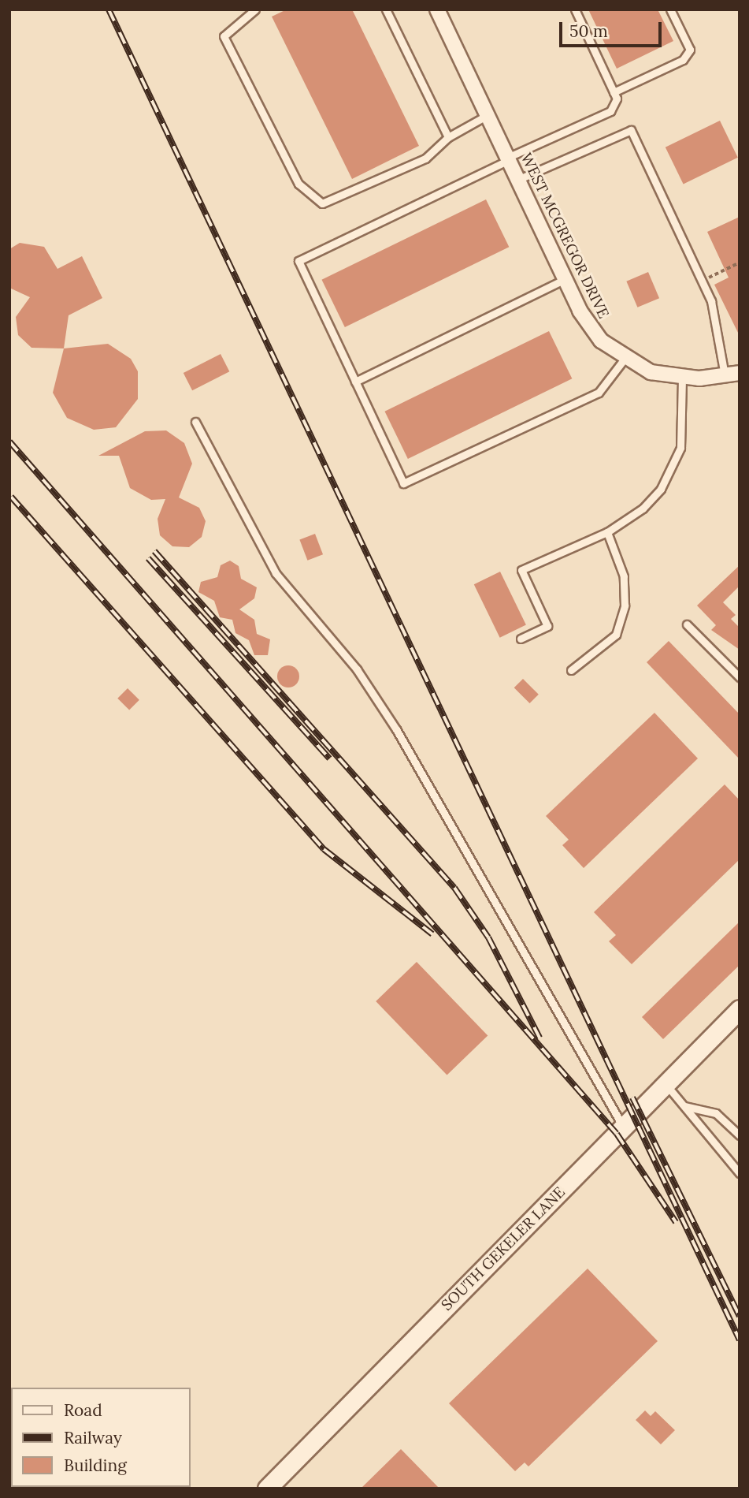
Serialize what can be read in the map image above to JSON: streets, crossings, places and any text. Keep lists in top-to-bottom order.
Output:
{
  "streets": {
    "street": ["WEST MCGREGOR DRIVE", "SOUTH GEKELER LANE"]
  },
  "legend": ["Road", "Railway", "Building"],
  "scale_bar": "50 m"
}
